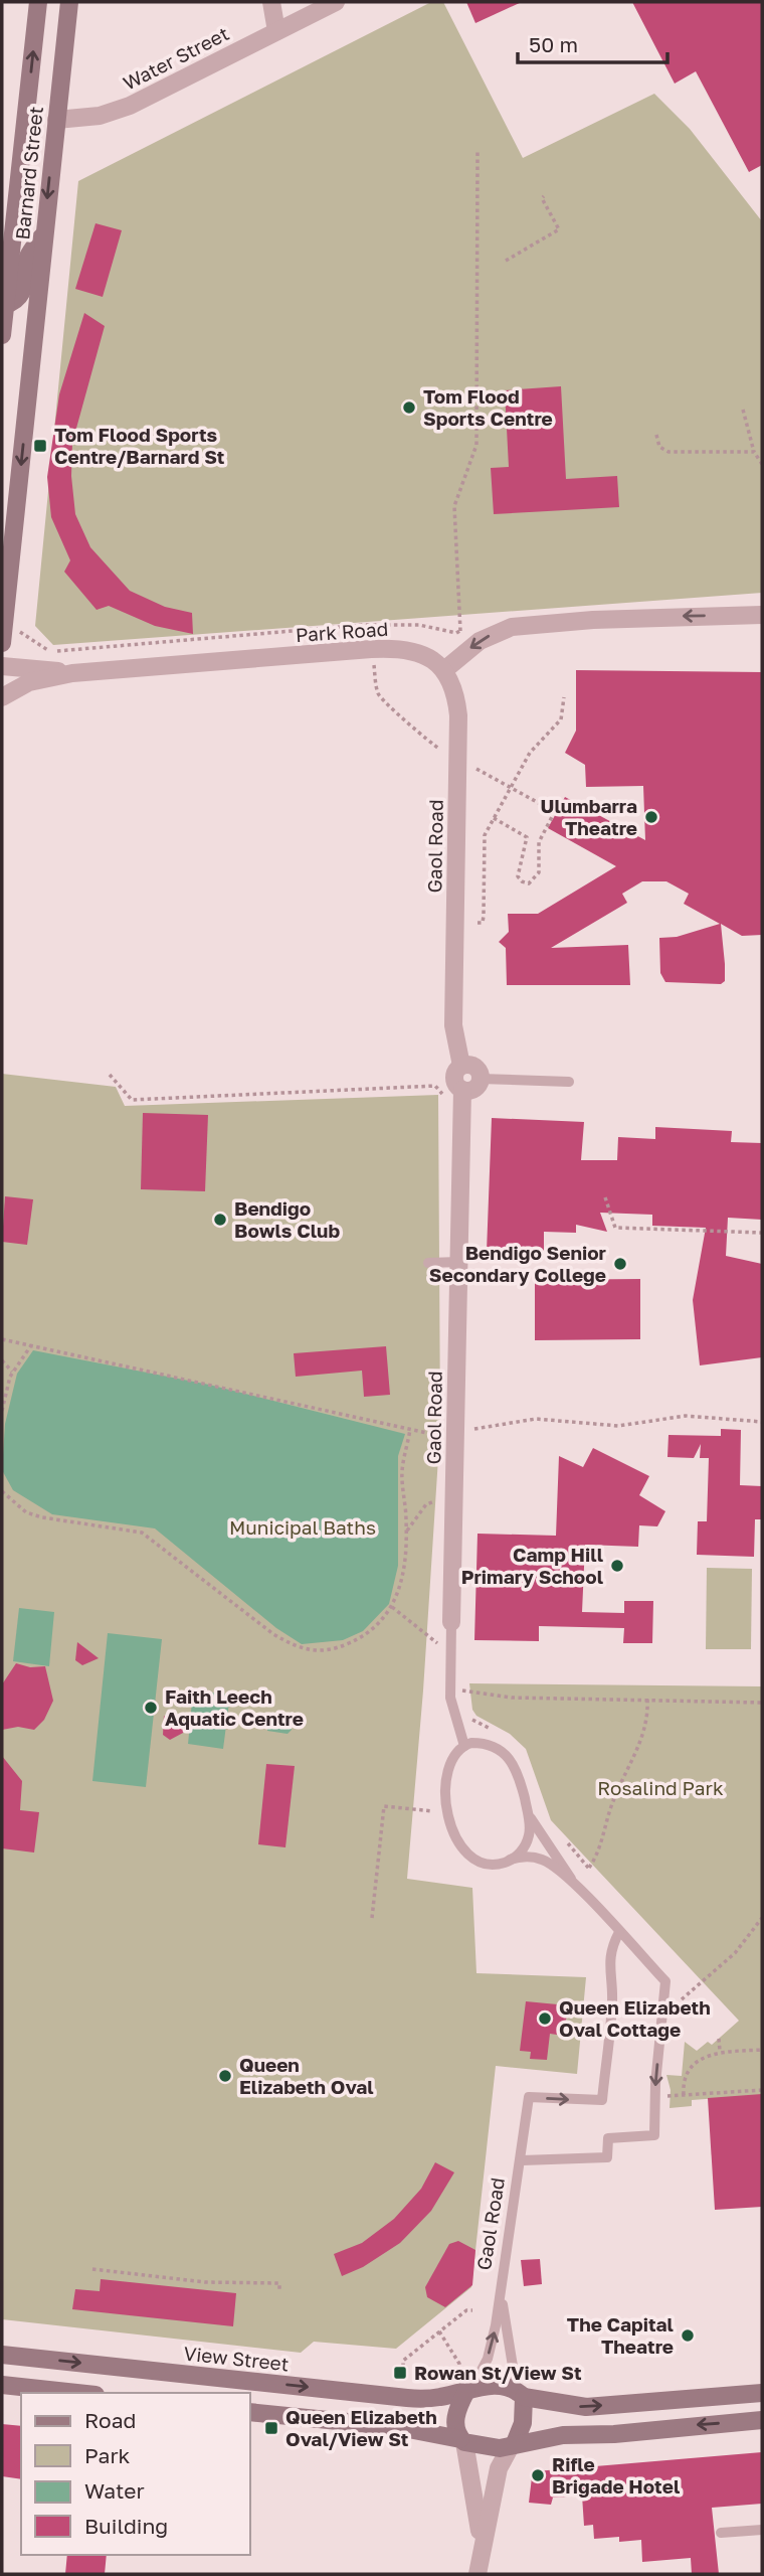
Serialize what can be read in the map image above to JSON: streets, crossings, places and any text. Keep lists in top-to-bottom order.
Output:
{
  "streets": {
    "street": [
      "Water Street",
      "Barnard Street",
      "Park Road",
      "Gaol Road",
      "View Street"
    ]
  },
  "crossings": [
    ["Water Street", "Barnard Street"],
    ["Park Road", "Gaol Road"],
    ["Gaol Road", "View Street"]
  ],
  "parks": ["Municipal Baths", "Rosalind Park"],
  "places": {
    "other": [
      "Tom Flood Sports Centre",
      "Ulumbarra Theatre",
      "Bendigo Bowls Club",
      "Bendigo Senior Secondary College",
      "Camp Hill Primary School",
      "Faith Leech Aquatic Centre",
      "Queen Elizabeth Oval Cottage",
      "Queen Elizabeth Oval",
      "The Capital Theatre",
      "Rifle Brigade Hotel"
    ],
    "transit": ["Tom Flood Sports Centre/Barnard St", "Rowan St/View St", "Queen Elizabeth Oval/View St"]
  },
  "legend": [
    "Road",
    "Park",
    "Water",
    "Building"
  ],
  "scale_bar": "50 m"
}
